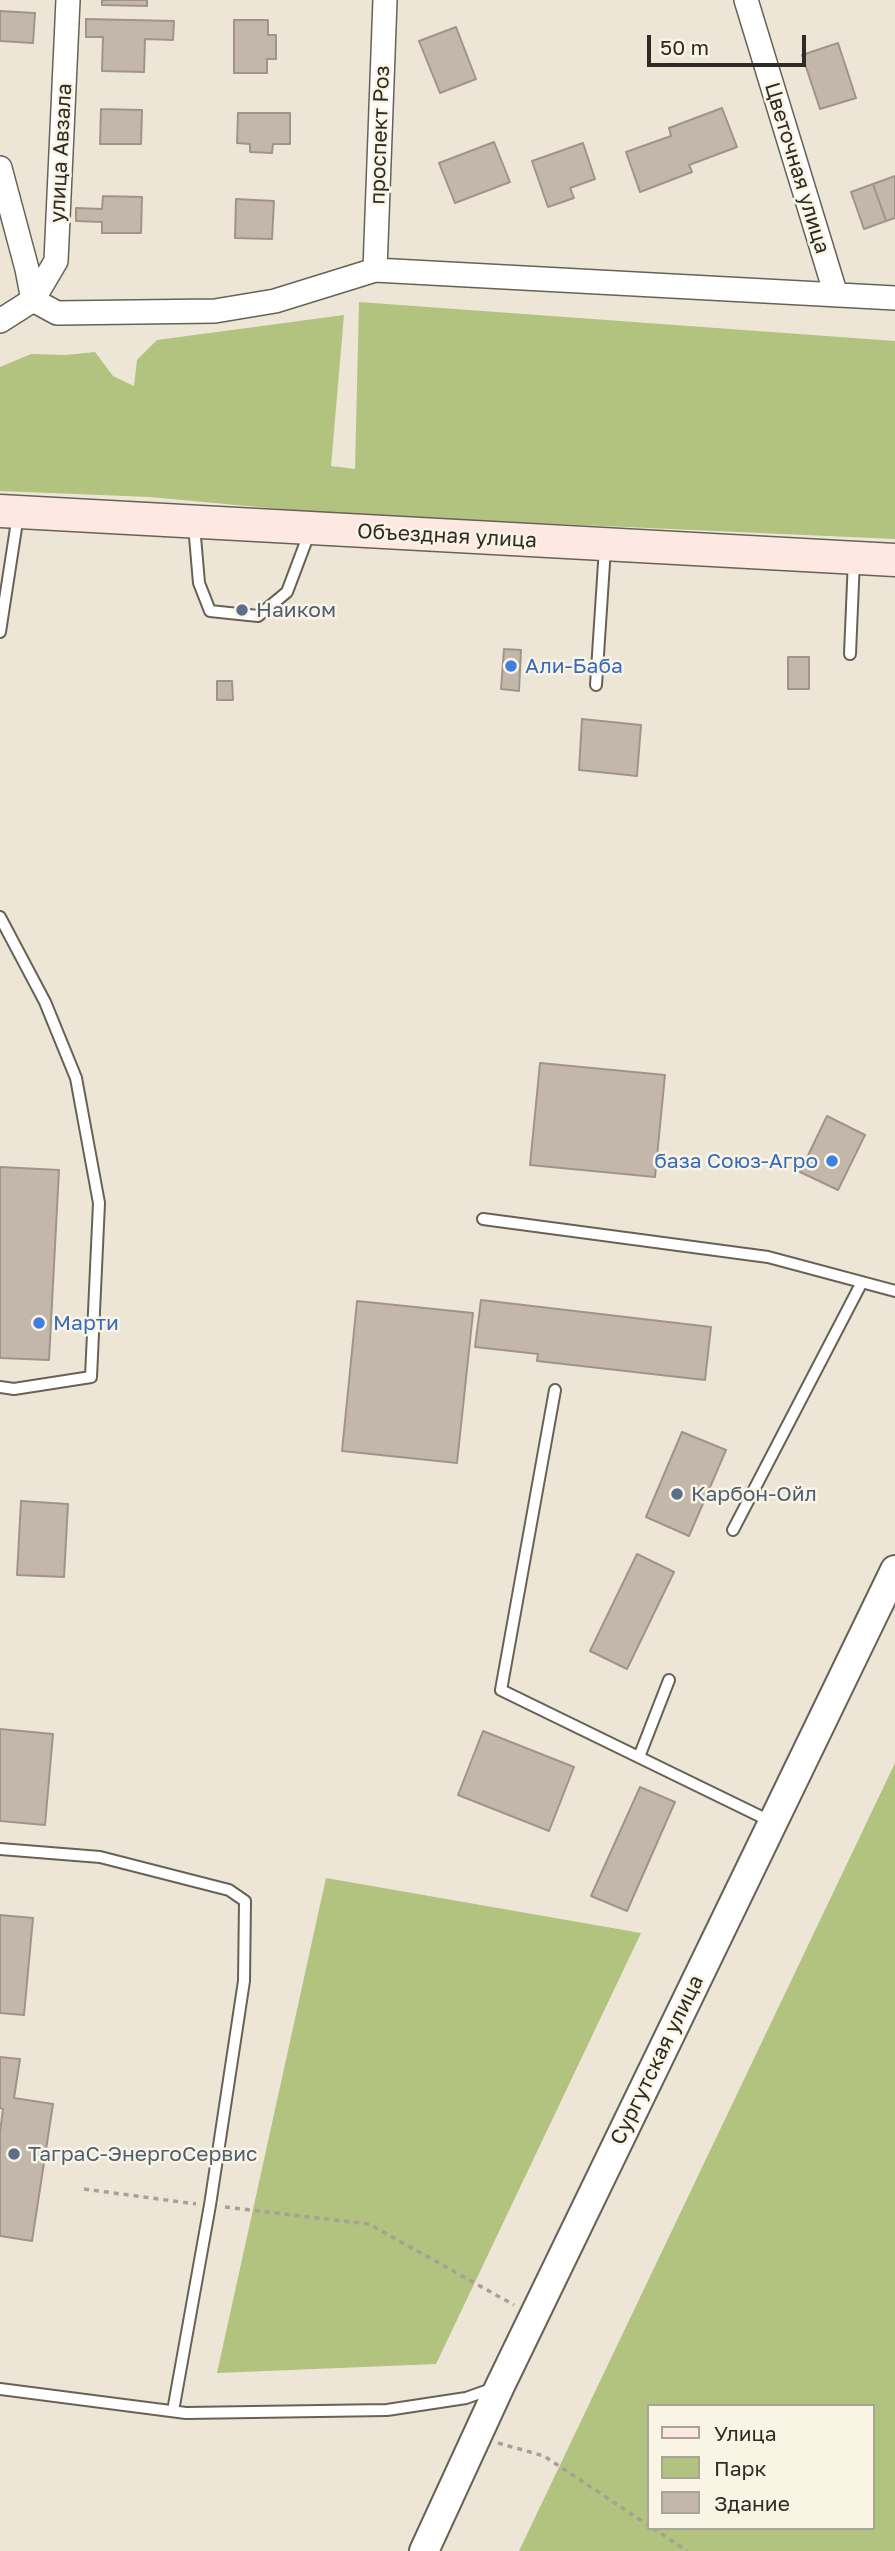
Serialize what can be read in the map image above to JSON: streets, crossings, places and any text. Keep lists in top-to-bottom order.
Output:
{
  "streets": {
    "main road": ["Объездная улица"],
    "street": [
      "проспект Роз",
      "улица Авзала",
      "Цветочная улица",
      "Сургутская улица"
    ]
  },
  "places": [
    "Наиком",
    "Али-Баба",
    "база Союз-Агро",
    "Марти",
    "Карбон-Ойл",
    "ТаграС-ЭнергоСервис"
  ],
  "legend": ["Улица", "Парк", "Здание"],
  "scale_bar": "50 m"
}
